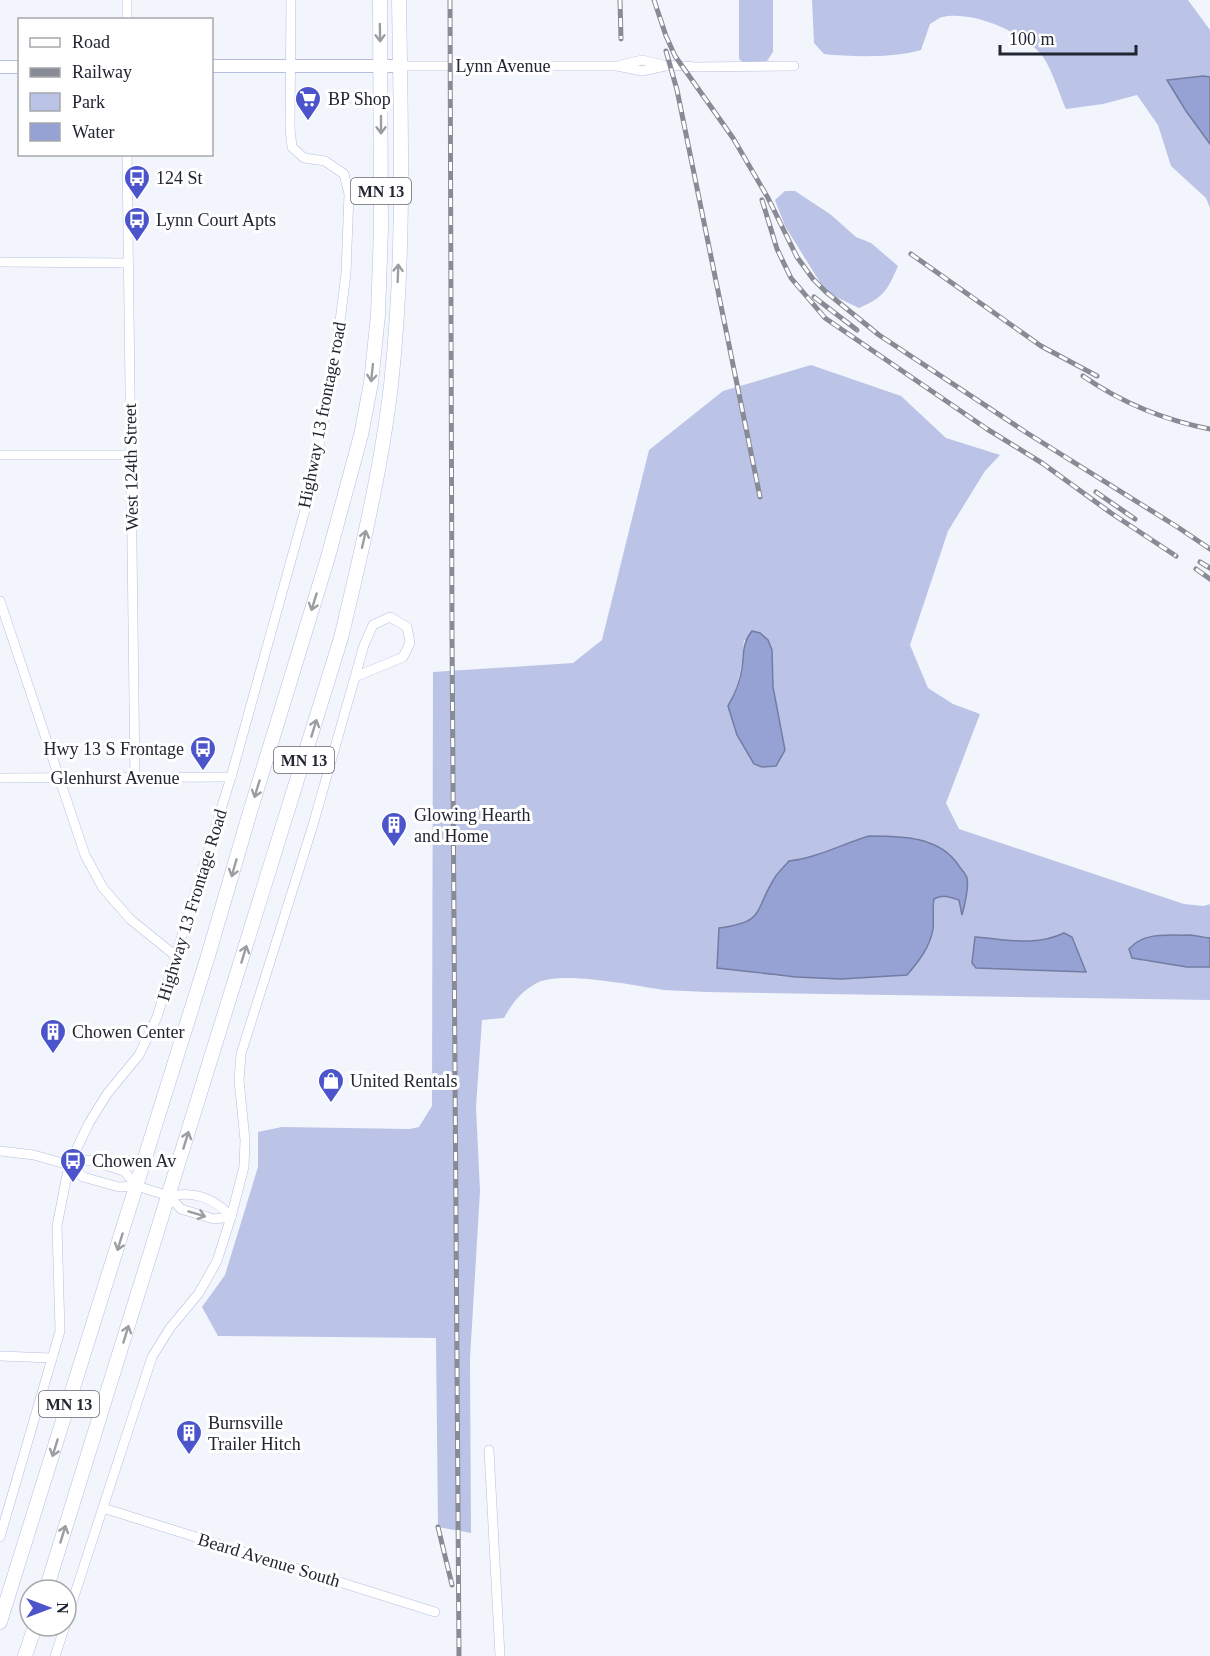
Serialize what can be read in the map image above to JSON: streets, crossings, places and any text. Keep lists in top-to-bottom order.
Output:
{
  "streets": {
    "highway": ["MN 13"],
    "main road": ["Lynn Avenue"],
    "street": [
      "Highway 13 frontage road",
      "West 124th Street",
      "Glenhurst Avenue",
      "Highway 13 Frontage Road",
      "Beard Avenue South"
    ]
  },
  "crossings": [
    ["Lynn Avenue", "MN 13"],
    ["Lynn Avenue", "Highway 13 frontage road"],
    ["Highway 13 frontage road", "Glenhurst Avenue"],
    ["Highway 13 frontage road", "Highway 13 Frontage Road"],
    ["West 124th Street", "Glenhurst Avenue"],
    ["Glenhurst Avenue", "Highway 13 Frontage Road"]
  ],
  "places": {
    "supermarket": ["BP Shop"],
    "bus stop": [
      "124 St",
      "Lynn Court Apts",
      "Hwy 13 S Frontage",
      "Chowen Av"
    ],
    "building": ["Glowing Hearth and Home", "Chowen Center", "Burnsville Trailer Hitch"],
    "shop": ["United Rentals"]
  },
  "legend": [
    "Road",
    "Railway",
    "Park",
    "Water"
  ],
  "scale_bar": "100 m",
  "north": "right"
}
